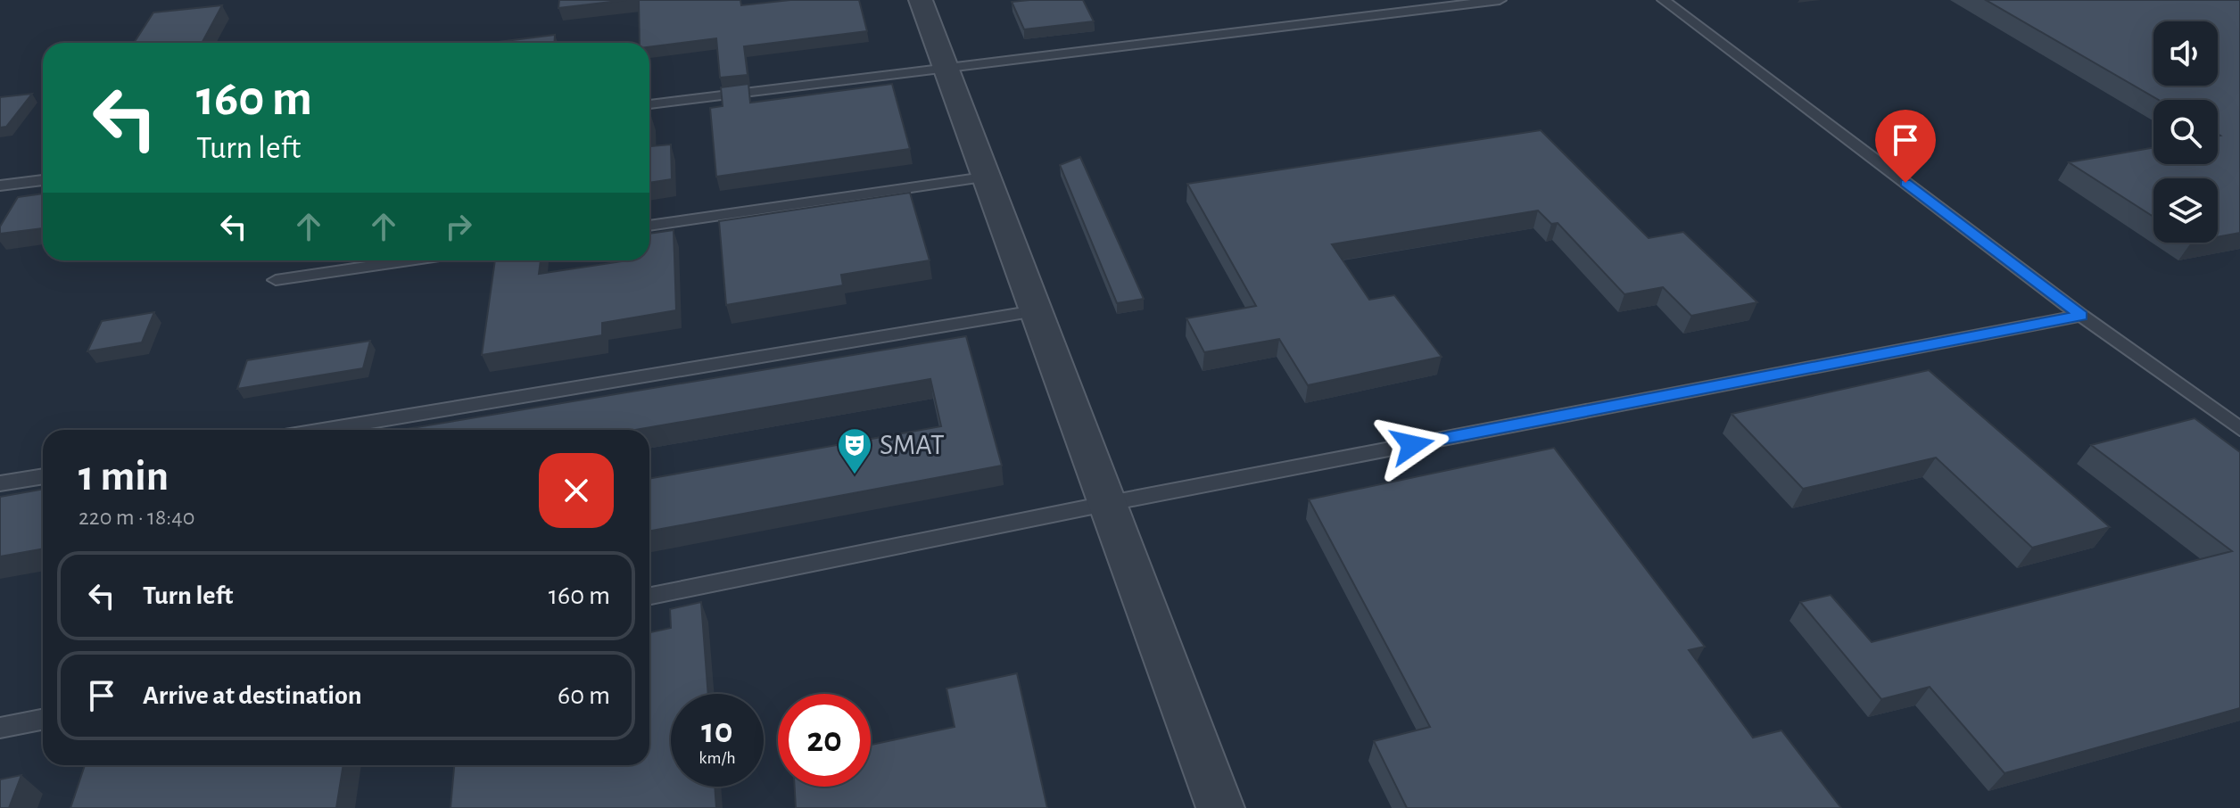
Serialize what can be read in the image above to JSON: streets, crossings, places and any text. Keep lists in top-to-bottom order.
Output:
{
  "places": {
    "theatre": ["SMAT"]
  },
  "page": {
    "turn": ["160 m", "Turn left"],
    "heading": ["1 min", "220 m · 18:40"],
    "list": [
      {
        "name": "Turn left",
        "value": "160 m"
      },
      {
        "name": "Arrive at destination",
        "value": "60 m"
      }
    ],
    "speed": "10 km/h",
    "limit": "20"
  }
}
